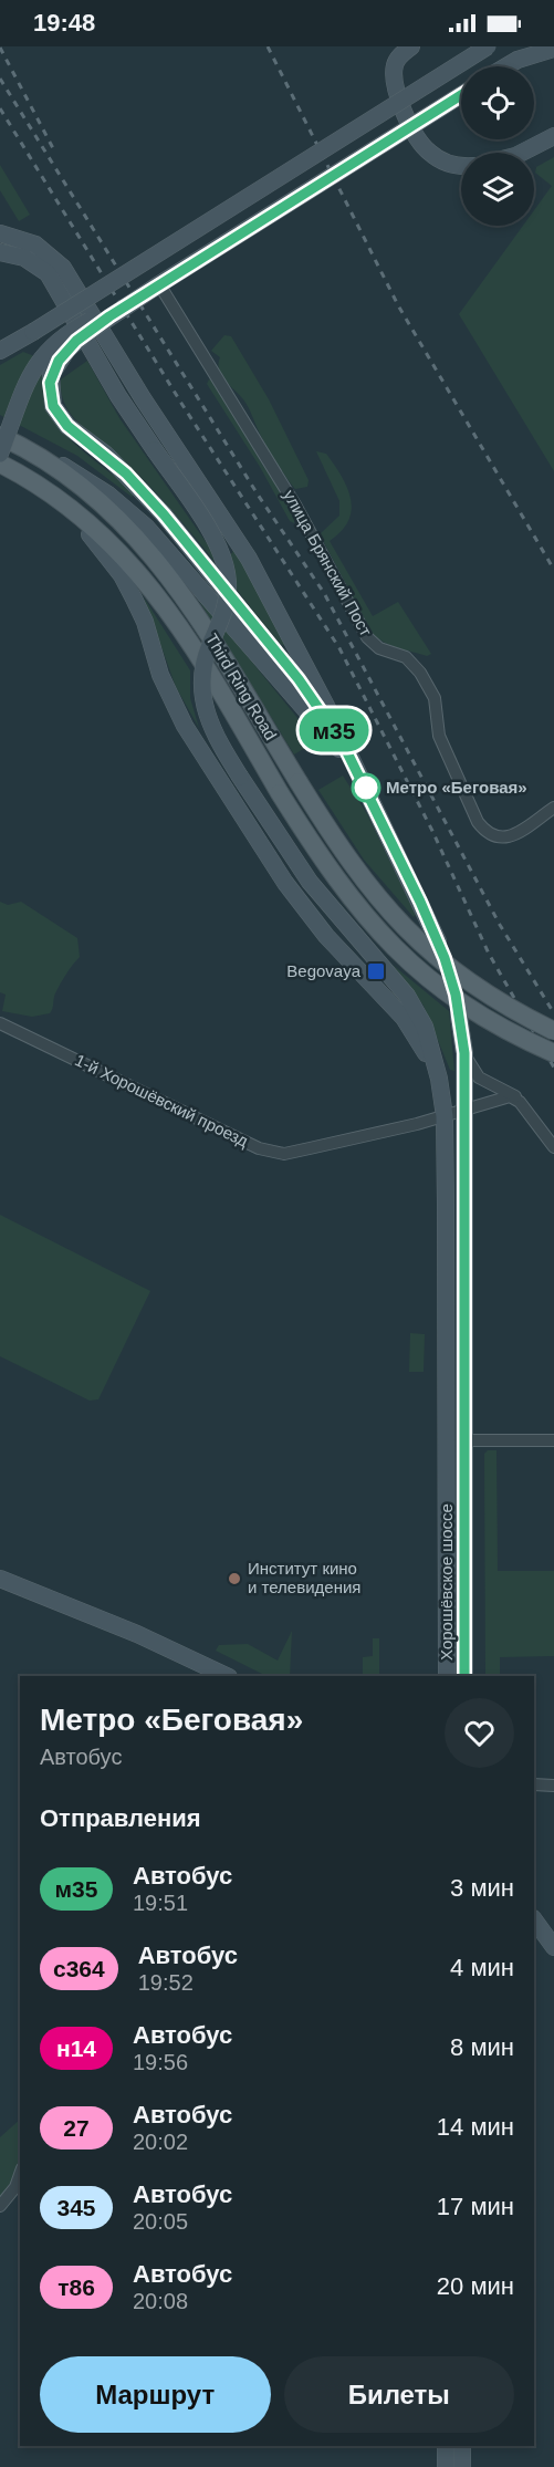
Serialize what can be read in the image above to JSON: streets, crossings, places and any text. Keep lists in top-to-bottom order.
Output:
{
  "streets": {
    "main road": ["Third Ring Road", "Хорошёвское шоссе"],
    "street": ["улица Брянский Пост", "1-й Хорошёвский проезд"]
  },
  "crossings": [
    ["1-й Хорошёвский проезд", "Хорошёвское шоссе"]
  ],
  "places": {
    "other": ["Метро «Беговая»", "Институт кино и телевидения"],
    "transit": ["Begovaya"]
  },
  "lines": ["bus line м35"],
  "page": {
    "status": "19:48",
    "on_map": "м35",
    "heading": [
      ["Метро «Беговая»", "Автобус"],
      "Отправления"
    ],
    "list": [
      {
        "mark": "м35",
        "name": "Автобус",
        "note": "19:51",
        "value": "3 мин"
      },
      {
        "mark": "с364",
        "name": "Автобус",
        "note": "19:52",
        "value": "4 мин"
      },
      {
        "mark": "н14",
        "name": "Автобус",
        "note": "19:56",
        "value": "8 мин"
      },
      {
        "mark": "27",
        "name": "Автобус",
        "note": "20:02",
        "value": "14 мин"
      },
      {
        "mark": "345",
        "name": "Автобус",
        "note": "20:05",
        "value": "17 мин"
      },
      {
        "mark": "т86",
        "name": "Автобус",
        "note": "20:08",
        "value": "20 мин"
      }
    ],
    "buttons": ["Маршрут", "Билеты"]
  }
}
